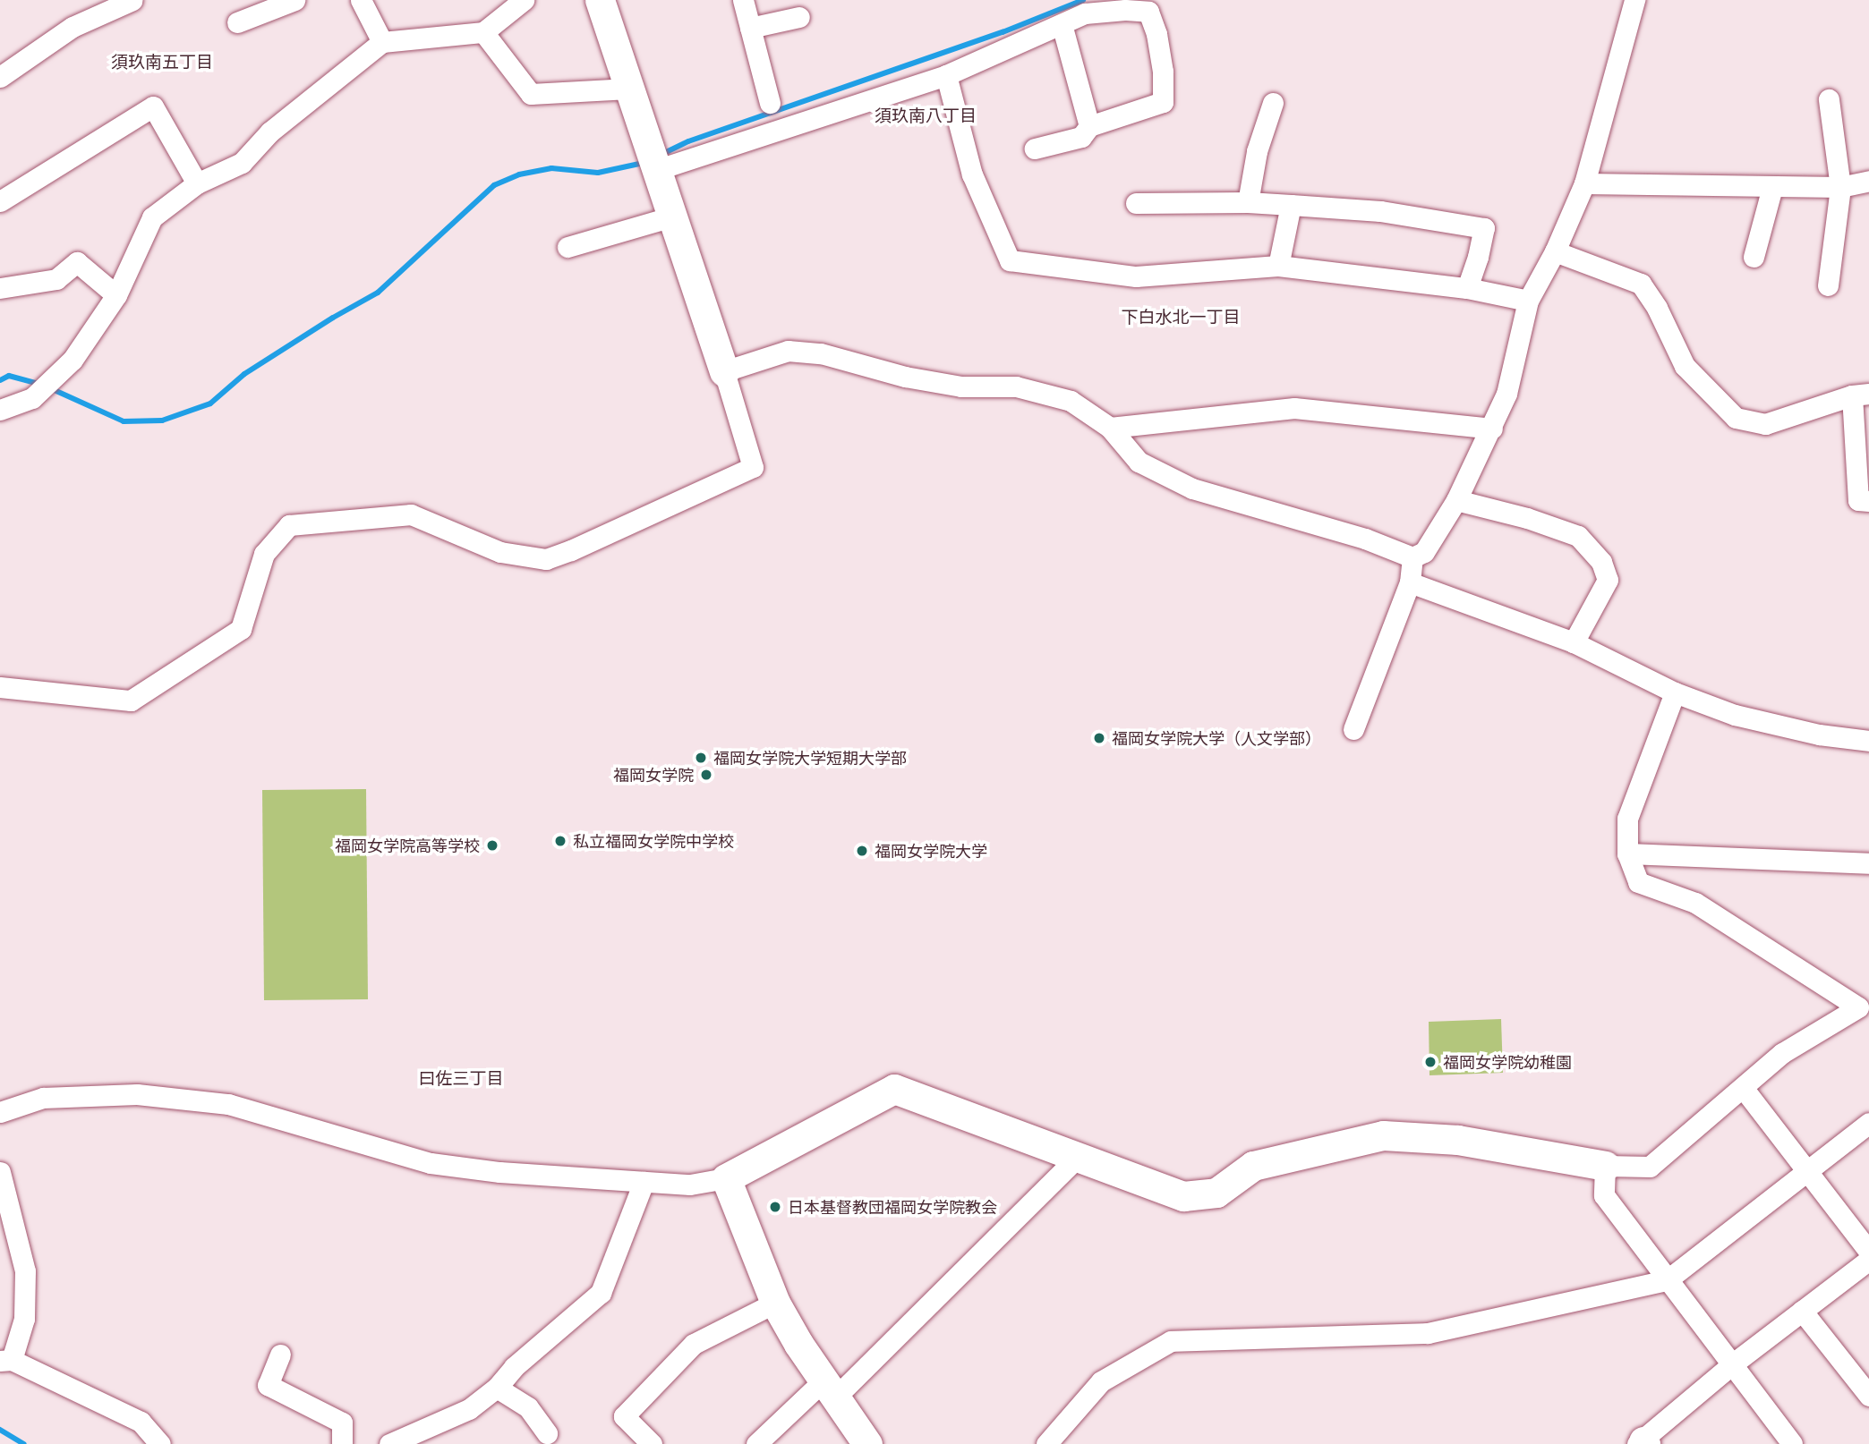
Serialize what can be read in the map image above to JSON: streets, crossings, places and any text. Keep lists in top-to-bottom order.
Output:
{
  "districts": [
    "須玖南五丁目",
    "須玖南八丁目",
    "下白水北一丁目",
    "曰佐三丁目"
  ],
  "places": [
    "福岡女学院大学（人文学部）",
    "福岡女学院大学短期大学部",
    "福岡女学院",
    "私立福岡女学院中学校",
    "福岡女学院高等学校",
    "福岡女学院大学",
    "福岡女学院幼稚園",
    "日本基督教団福岡女学院教会"
  ]
}
